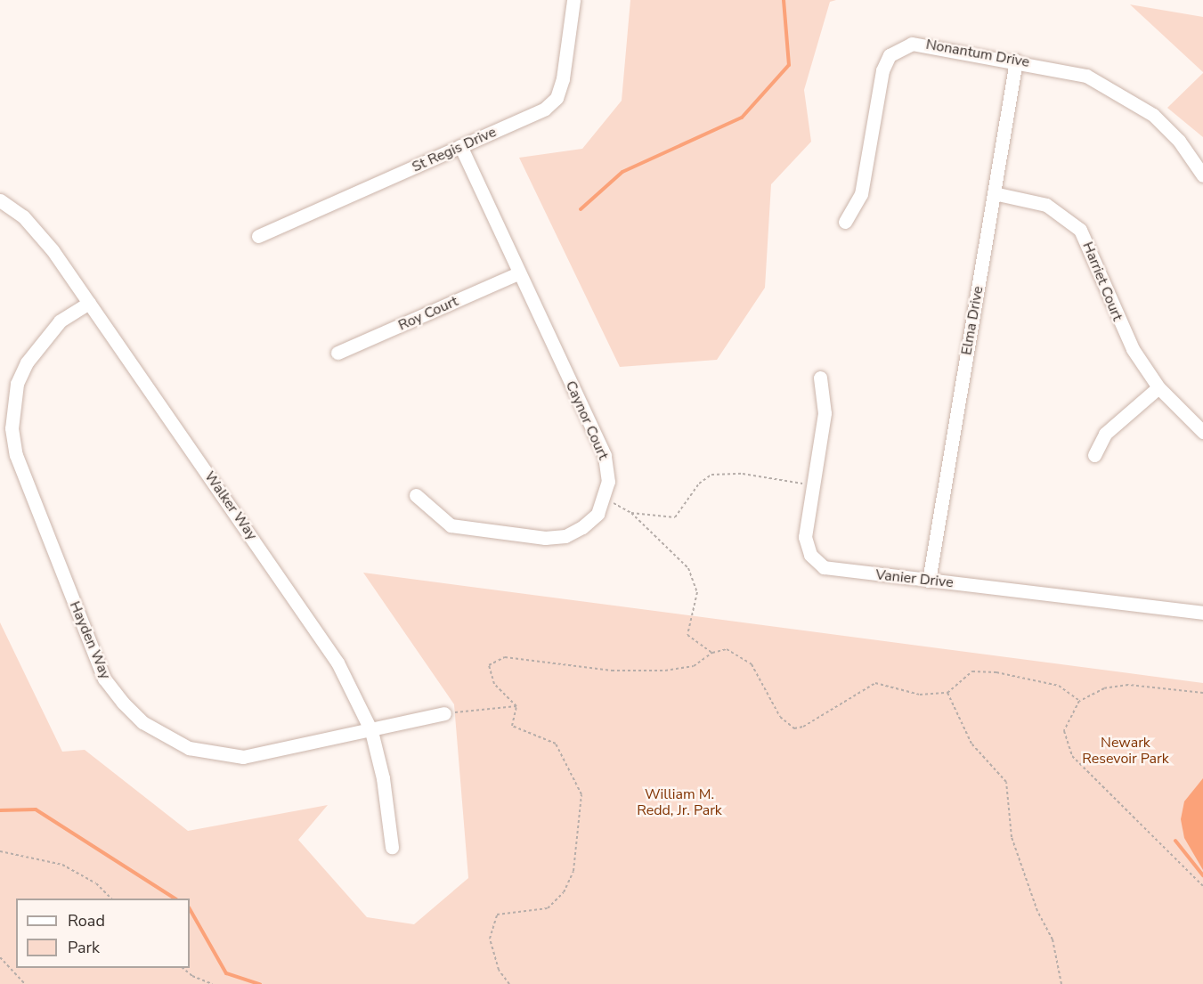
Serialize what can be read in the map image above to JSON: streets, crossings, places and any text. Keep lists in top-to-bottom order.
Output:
{
  "streets": {
    "street": [
      "Nonantum Drive",
      "St Regis Drive",
      "Harriet Court",
      "Roy Court",
      "Elma Drive",
      "Caynor Court",
      "Walker Way",
      "Vanier Drive",
      "Hayden Way"
    ]
  },
  "crossings": [
    ["Nonantum Drive", "Elma Drive"],
    ["St Regis Drive", "Caynor Court"],
    ["Harriet Court", "Elma Drive"],
    ["Roy Court", "Caynor Court"],
    ["Elma Drive", "Vanier Drive"],
    ["Walker Way", "Hayden Way"]
  ],
  "parks": ["Newark Resevoir Park", "William M. Redd, Jr. Park"],
  "legend": ["Road", "Park"]
}
